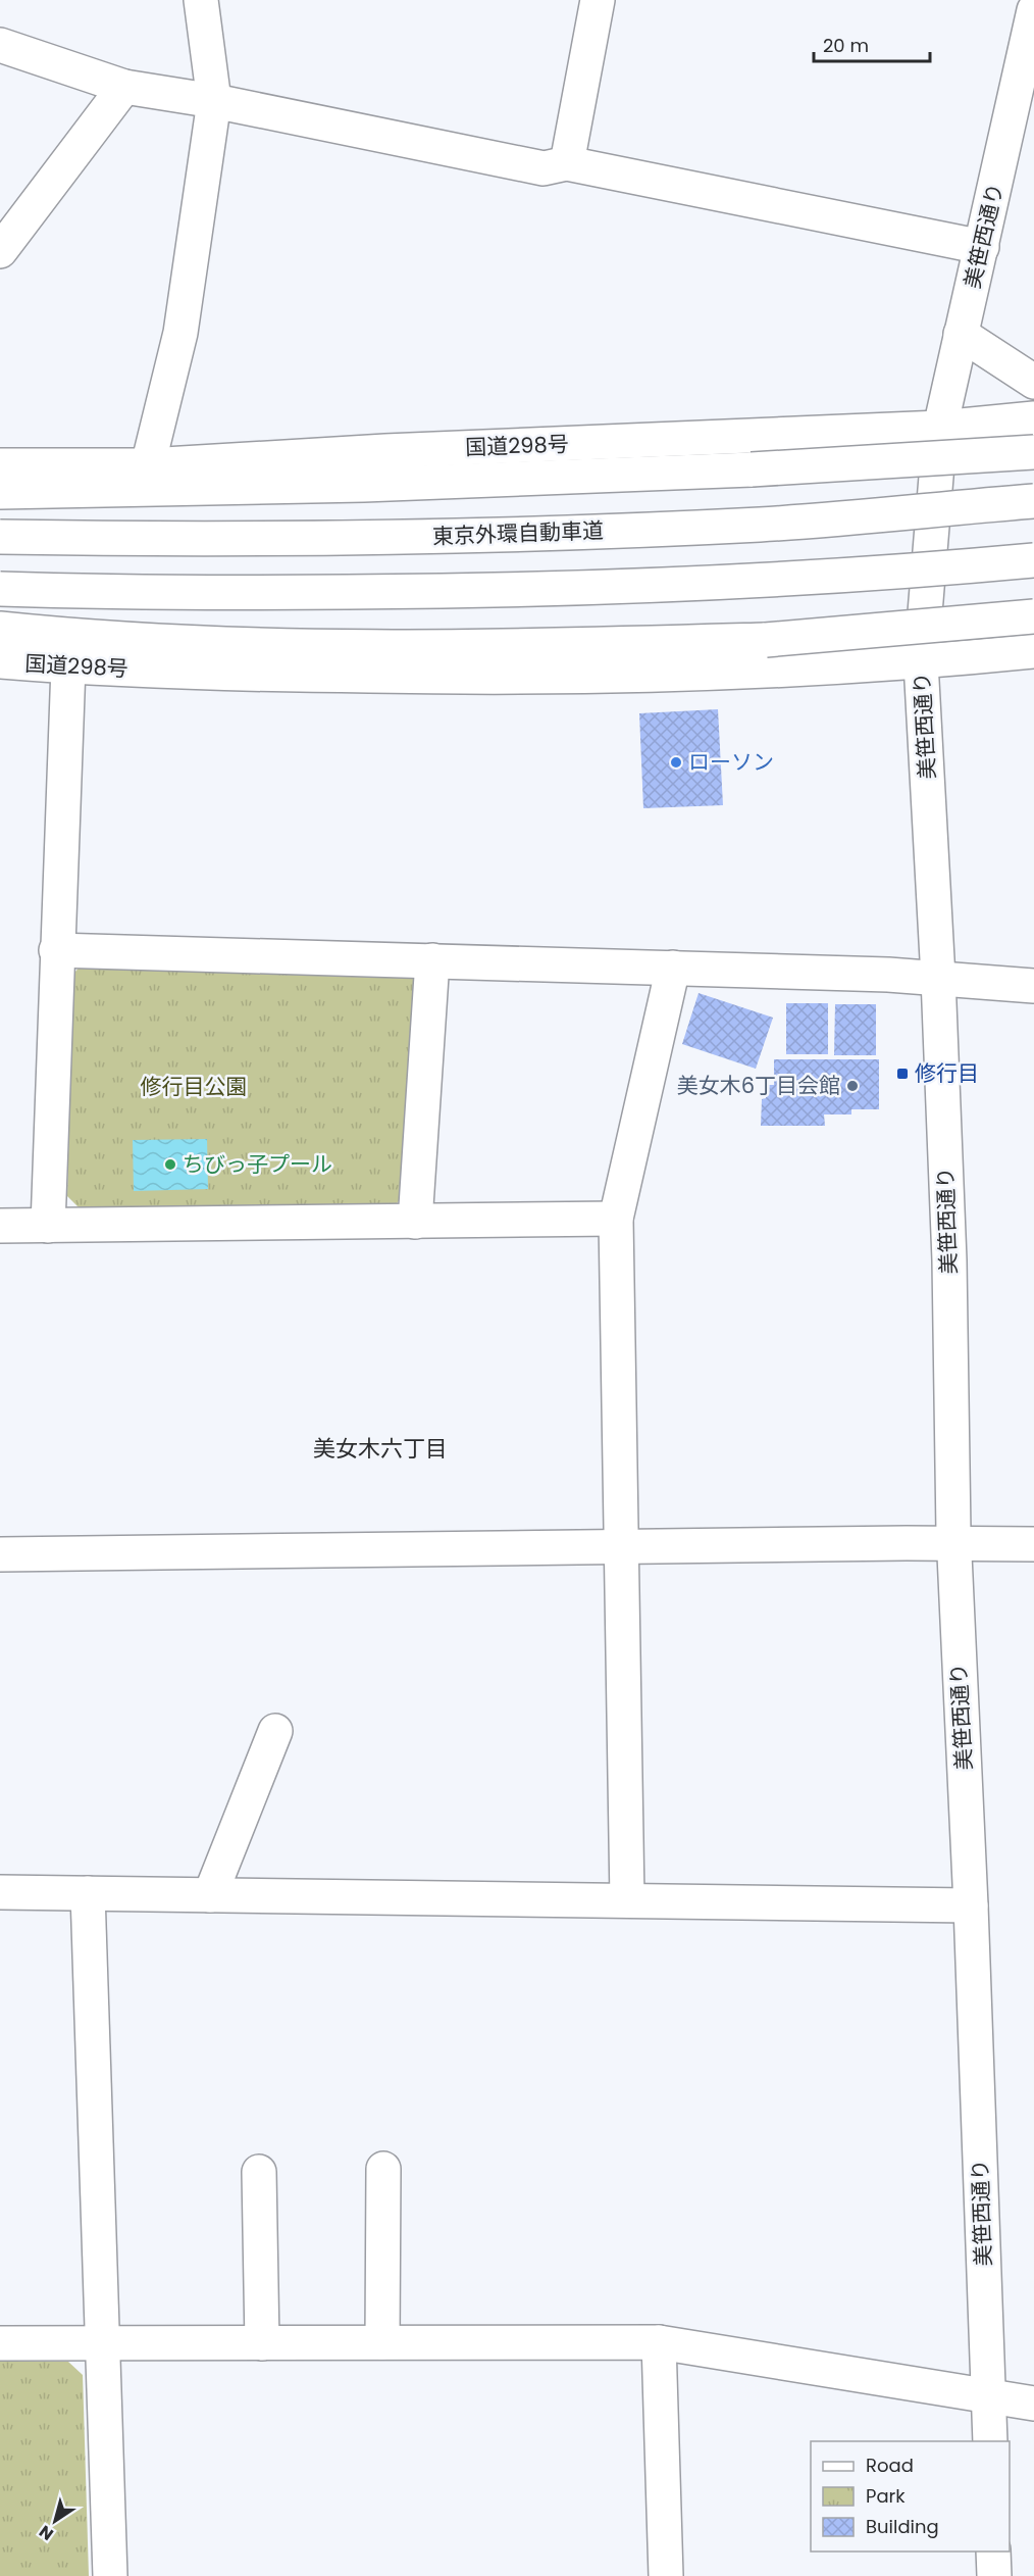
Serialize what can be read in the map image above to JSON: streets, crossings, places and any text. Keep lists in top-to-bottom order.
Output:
{
  "streets": {
    "main road": ["美笹西通り", "国道298号", "東京外環自動車道"]
  },
  "crossings": [
    ["美笹西通り", "国道298号"]
  ],
  "districts": ["美女木六丁目"],
  "parks": ["修行目公園"],
  "places": {
    "other": ["ローソン", "美女木6丁目会館", "ちびっ子プール"],
    "transit": ["修行目"]
  },
  "legend": ["Road", "Park", "Building"],
  "scale_bar": "20 m",
  "north": "bottom left"
}
